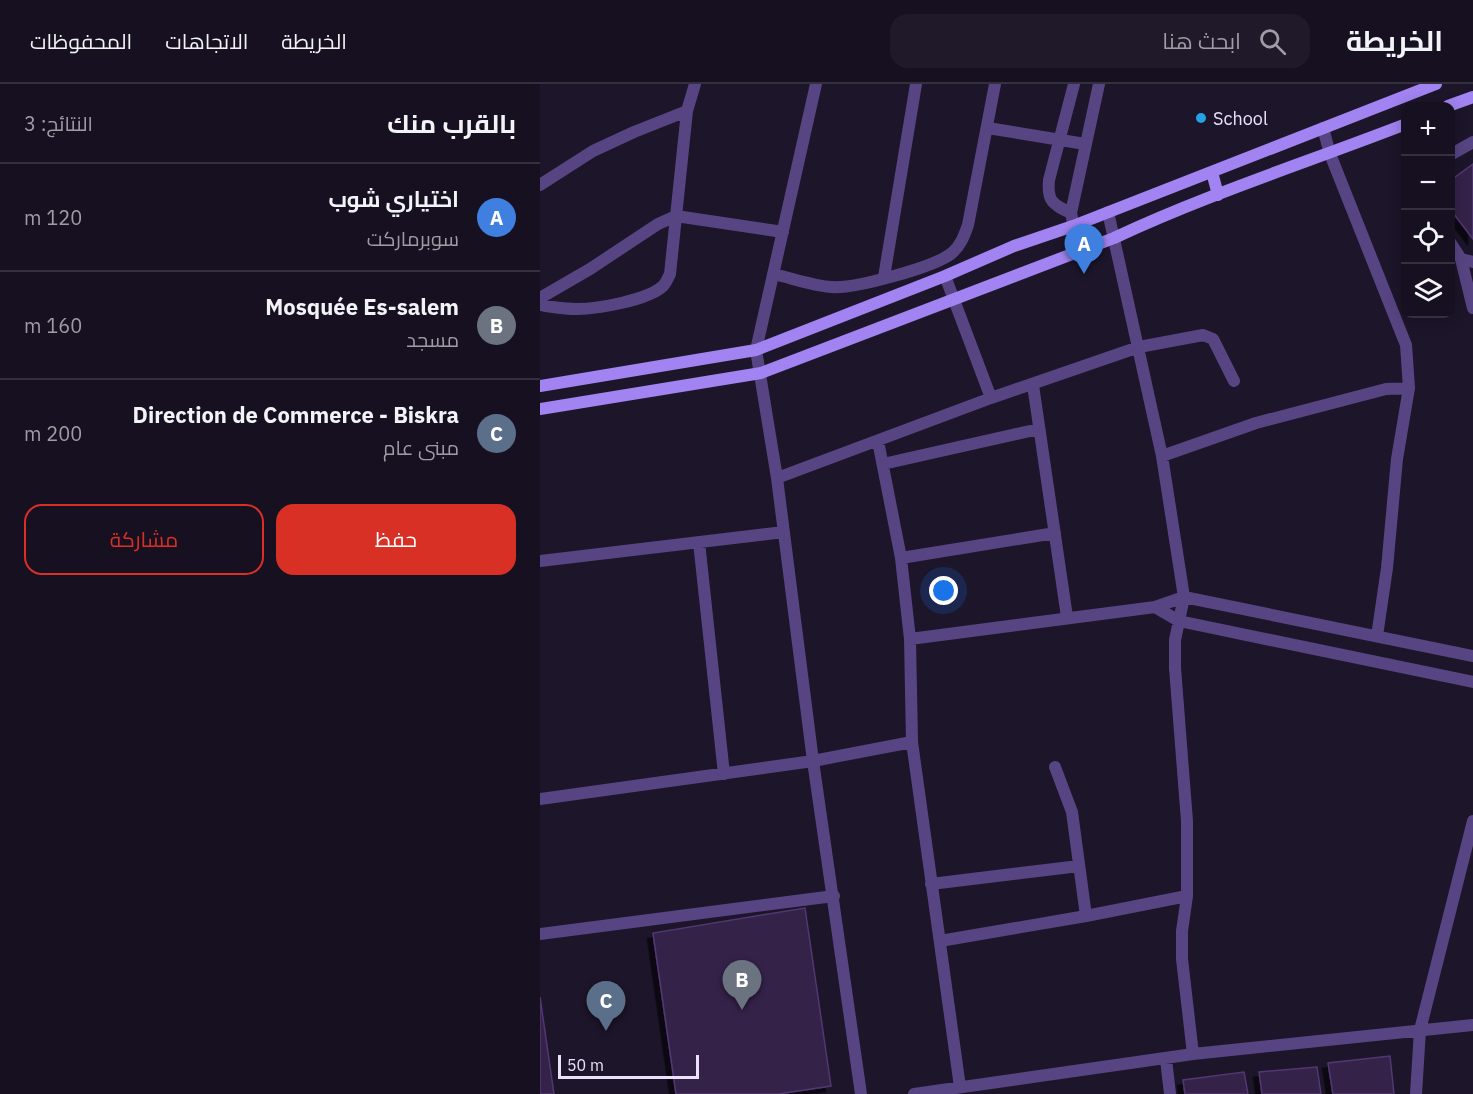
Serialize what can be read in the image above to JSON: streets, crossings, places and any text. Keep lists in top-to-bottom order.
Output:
{
  "places": ["School"],
  "scale_bar": "50 m",
  "page": {
    "header": "الخريطة",
    "search": "ابحث هنا",
    "nav": ["الخريطة", "الاتجاهات", "المحفوظات"],
    "heading": ["بالقرب منك", "النتائج: 3"],
    "map_buttons": ["+", "−"],
    "list": [
      {
        "mark": "A",
        "name": "اختياري شوب",
        "note": "سوبرماركت",
        "value": "120 m"
      },
      {
        "mark": "B",
        "name": "Mosquée Es-salem",
        "note": "مسجد",
        "value": "160 m"
      },
      {
        "mark": "C",
        "name": "Direction de Commerce - Biskra",
        "note": "مبنى عام",
        "value": "200 m"
      }
    ],
    "pins": ["A", "B", "C"],
    "buttons": ["حفظ", "مشاركة"],
    "scale": "50 m"
  }
}
